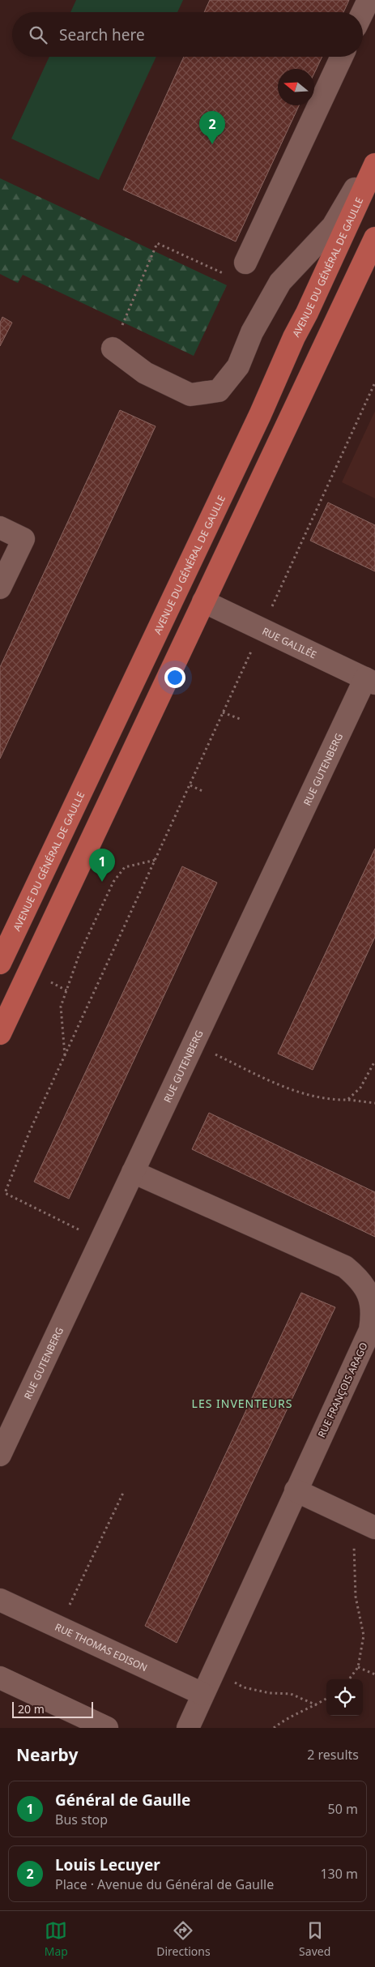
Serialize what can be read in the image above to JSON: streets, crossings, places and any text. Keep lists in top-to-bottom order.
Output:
{
  "streets": {
    "main road": ["AVENUE DU GÉNÉRAL DE GAULLE"],
    "street": [
      "RUE GALILÉE",
      "RUE GUTENBERG",
      "RUE FRANÇOIS ARAGO",
      "RUE THOMAS EDISON"
    ]
  },
  "crossings": [
    ["RUE GALILÉE", "RUE GUTENBERG"],
    ["RUE GUTENBERG", "RUE FRANÇOIS ARAGO"],
    ["RUE FRANÇOIS ARAGO", "RUE THOMAS EDISON"]
  ],
  "districts": ["LES INVENTEURS"],
  "scale_bar": "20 m",
  "north": "left",
  "page": {
    "search": "Search here",
    "pins": ["2", "1"],
    "scale": "20 m",
    "heading": ["Nearby", "2 results"],
    "list": [
      {
        "mark": "1",
        "name": "Général de Gaulle",
        "note": "Bus stop",
        "value": "50 m"
      },
      {
        "mark": "2",
        "name": "Louis Lecuyer",
        "note": "Place · Avenue du Général de Gaulle",
        "value": "130 m"
      }
    ],
    "nav": ["Map", "Directions", "Saved"]
  }
}
